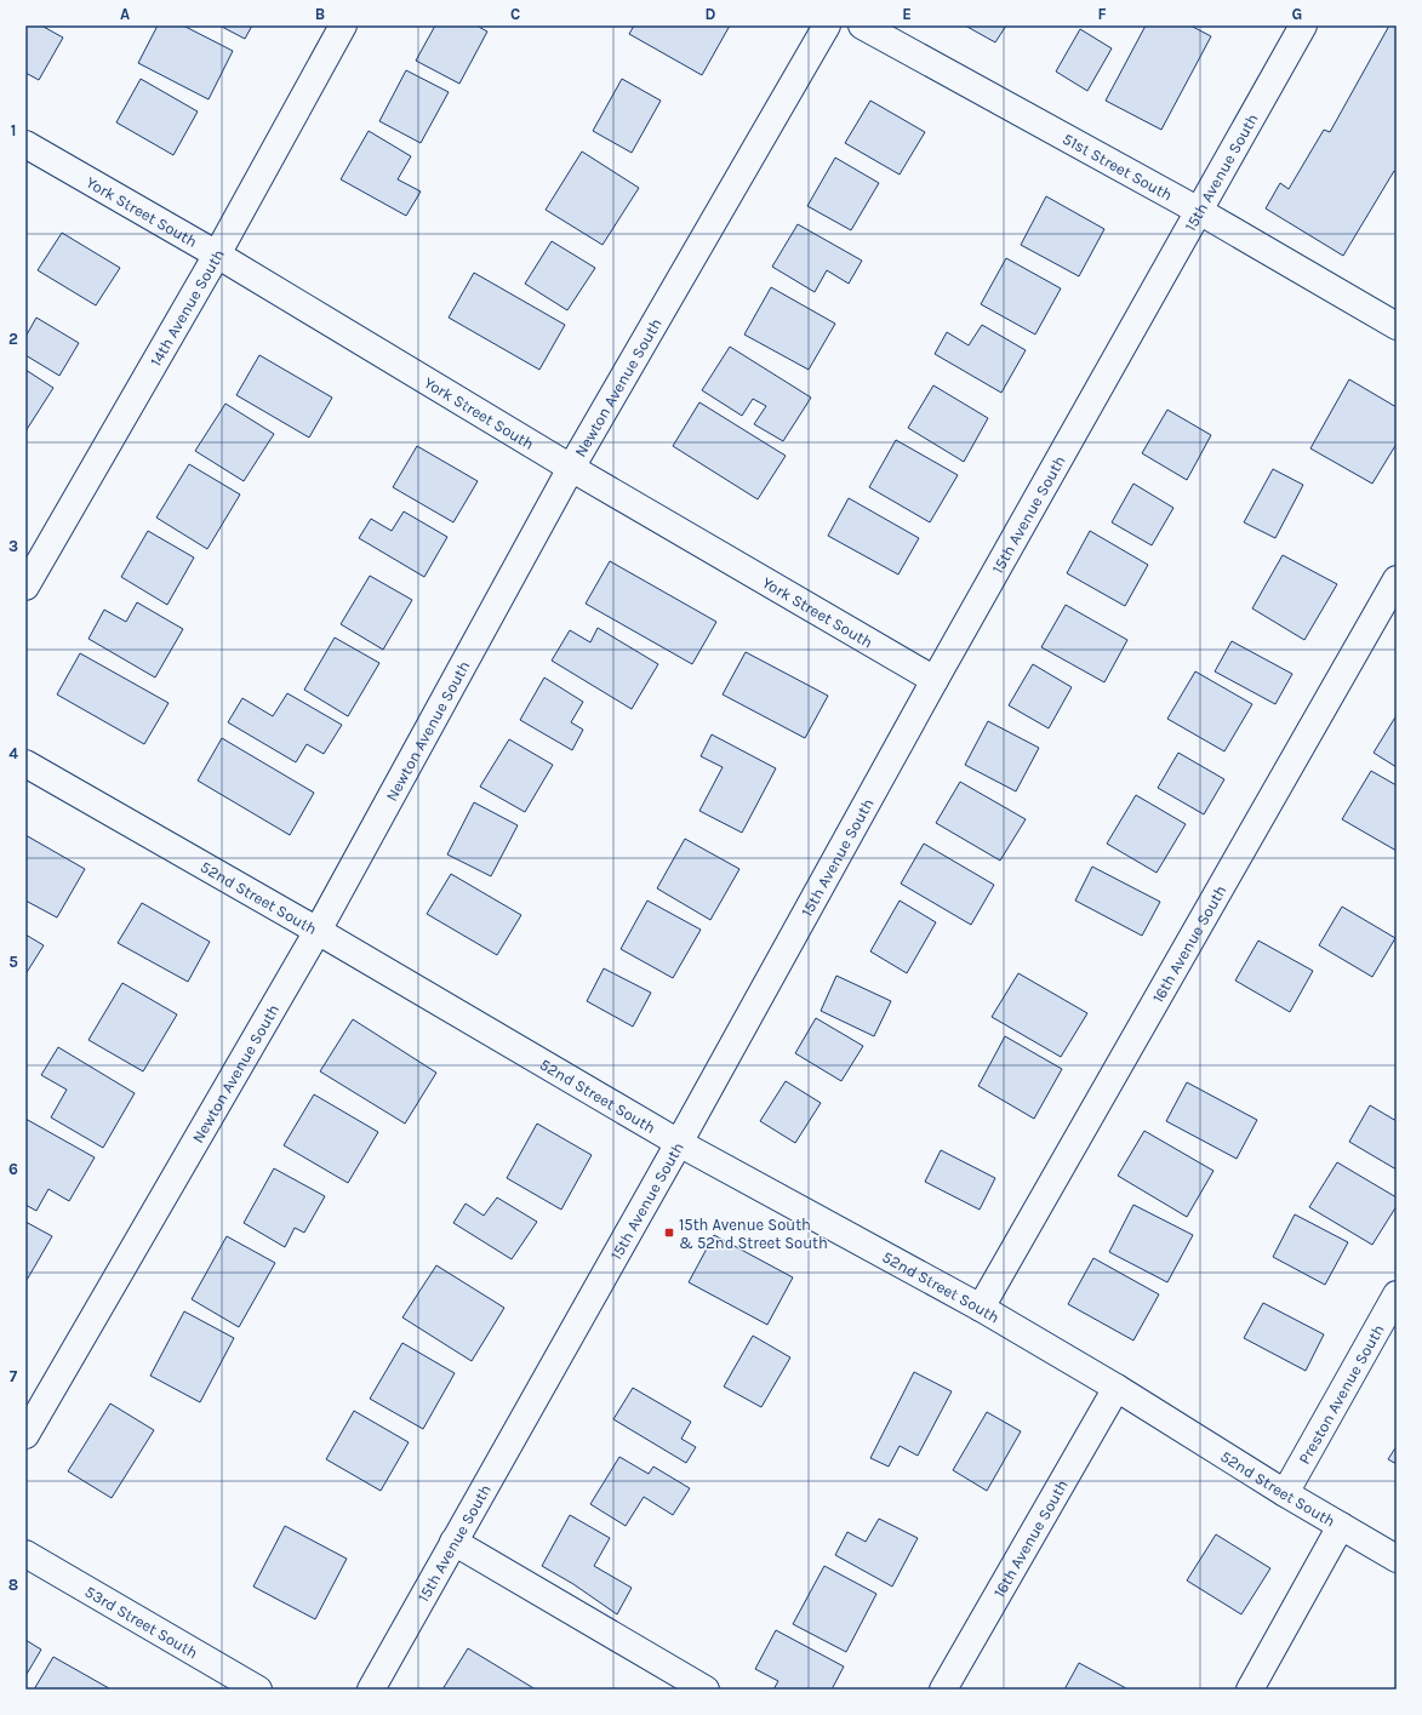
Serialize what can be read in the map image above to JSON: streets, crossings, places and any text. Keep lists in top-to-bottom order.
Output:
{
  "streets": {
    "street": [
      "51st Street South",
      "15th Avenue South",
      "York Street South",
      "14th Avenue South",
      "Newton Avenue South",
      "52nd Street South",
      "16th Avenue South",
      "Preston Avenue South",
      "53rd Street South"
    ]
  },
  "crossings": [
    ["51st Street South", "15th Avenue South"],
    ["15th Avenue South", "York Street South"],
    ["15th Avenue South", "52nd Street South"],
    ["York Street South", "14th Avenue South"],
    ["York Street South", "Newton Avenue South"],
    ["Newton Avenue South", "52nd Street South"],
    ["52nd Street South", "16th Avenue South"],
    ["52nd Street South", "Preston Avenue South"]
  ],
  "places": {
    "transit": ["15th Avenue South & 52nd Street South"]
  },
  "grid": {
    "columns": [
      "A",
      "B",
      "C",
      "D",
      "E",
      "F",
      "G"
    ],
    "rows": [
      "1",
      "2",
      "3",
      "4",
      "5",
      "6",
      "7",
      "8"
    ]
  }
}
